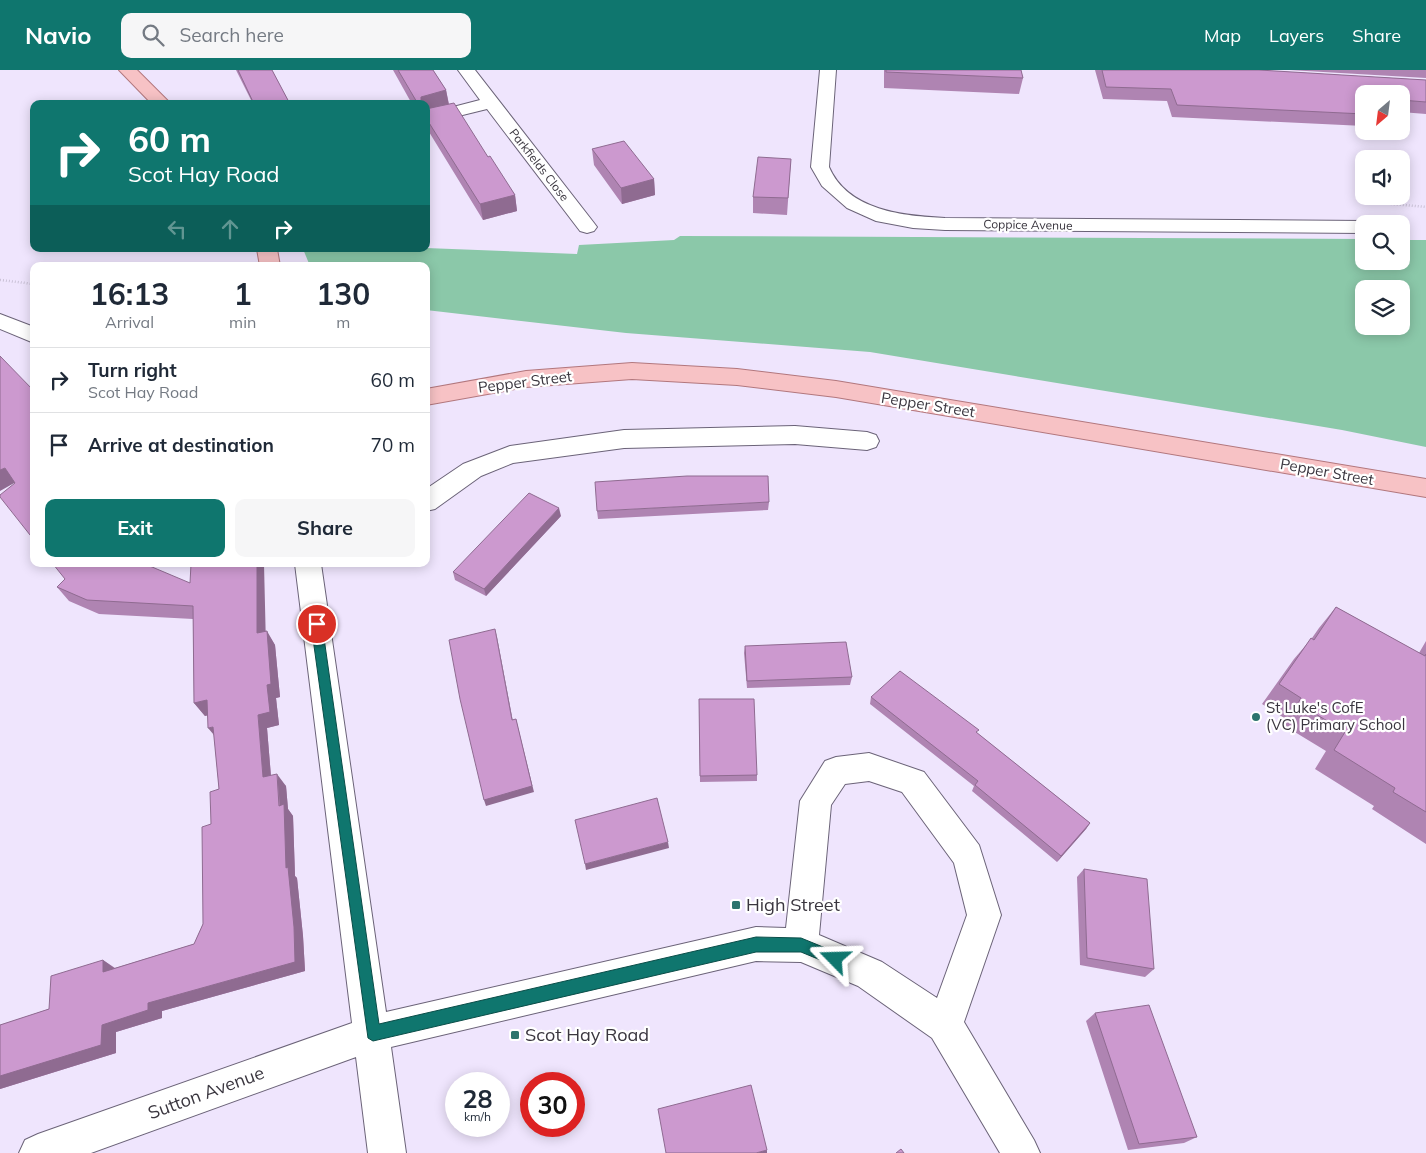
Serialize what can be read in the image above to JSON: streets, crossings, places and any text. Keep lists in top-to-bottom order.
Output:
{
  "streets": {
    "main road": ["Pepper Street"],
    "street": ["Parkfields Close", "Coppice Avenue", "Sutton Avenue"]
  },
  "places": {
    "other": ["St Luke's CofE (VC) Primary School"],
    "transit": ["High Street", "Scot Hay Road"]
  },
  "north": "bottom left",
  "page": {
    "header": "Navio",
    "search": "Search here",
    "nav": ["Map", "Layers", "Share"],
    "turn": ["60 m", "Scot Hay Road"],
    "eta": [
      "16:13",
      "Arrival",
      "1",
      "min",
      "130",
      "m"
    ],
    "list": [
      {
        "name": "Turn right",
        "note": "Scot Hay Road",
        "value": "60 m"
      },
      {
        "name": "Arrive at destination",
        "value": "70 m"
      }
    ],
    "buttons": ["Exit", "Share"],
    "speed": "28 km/h",
    "limit": "30"
  }
}
